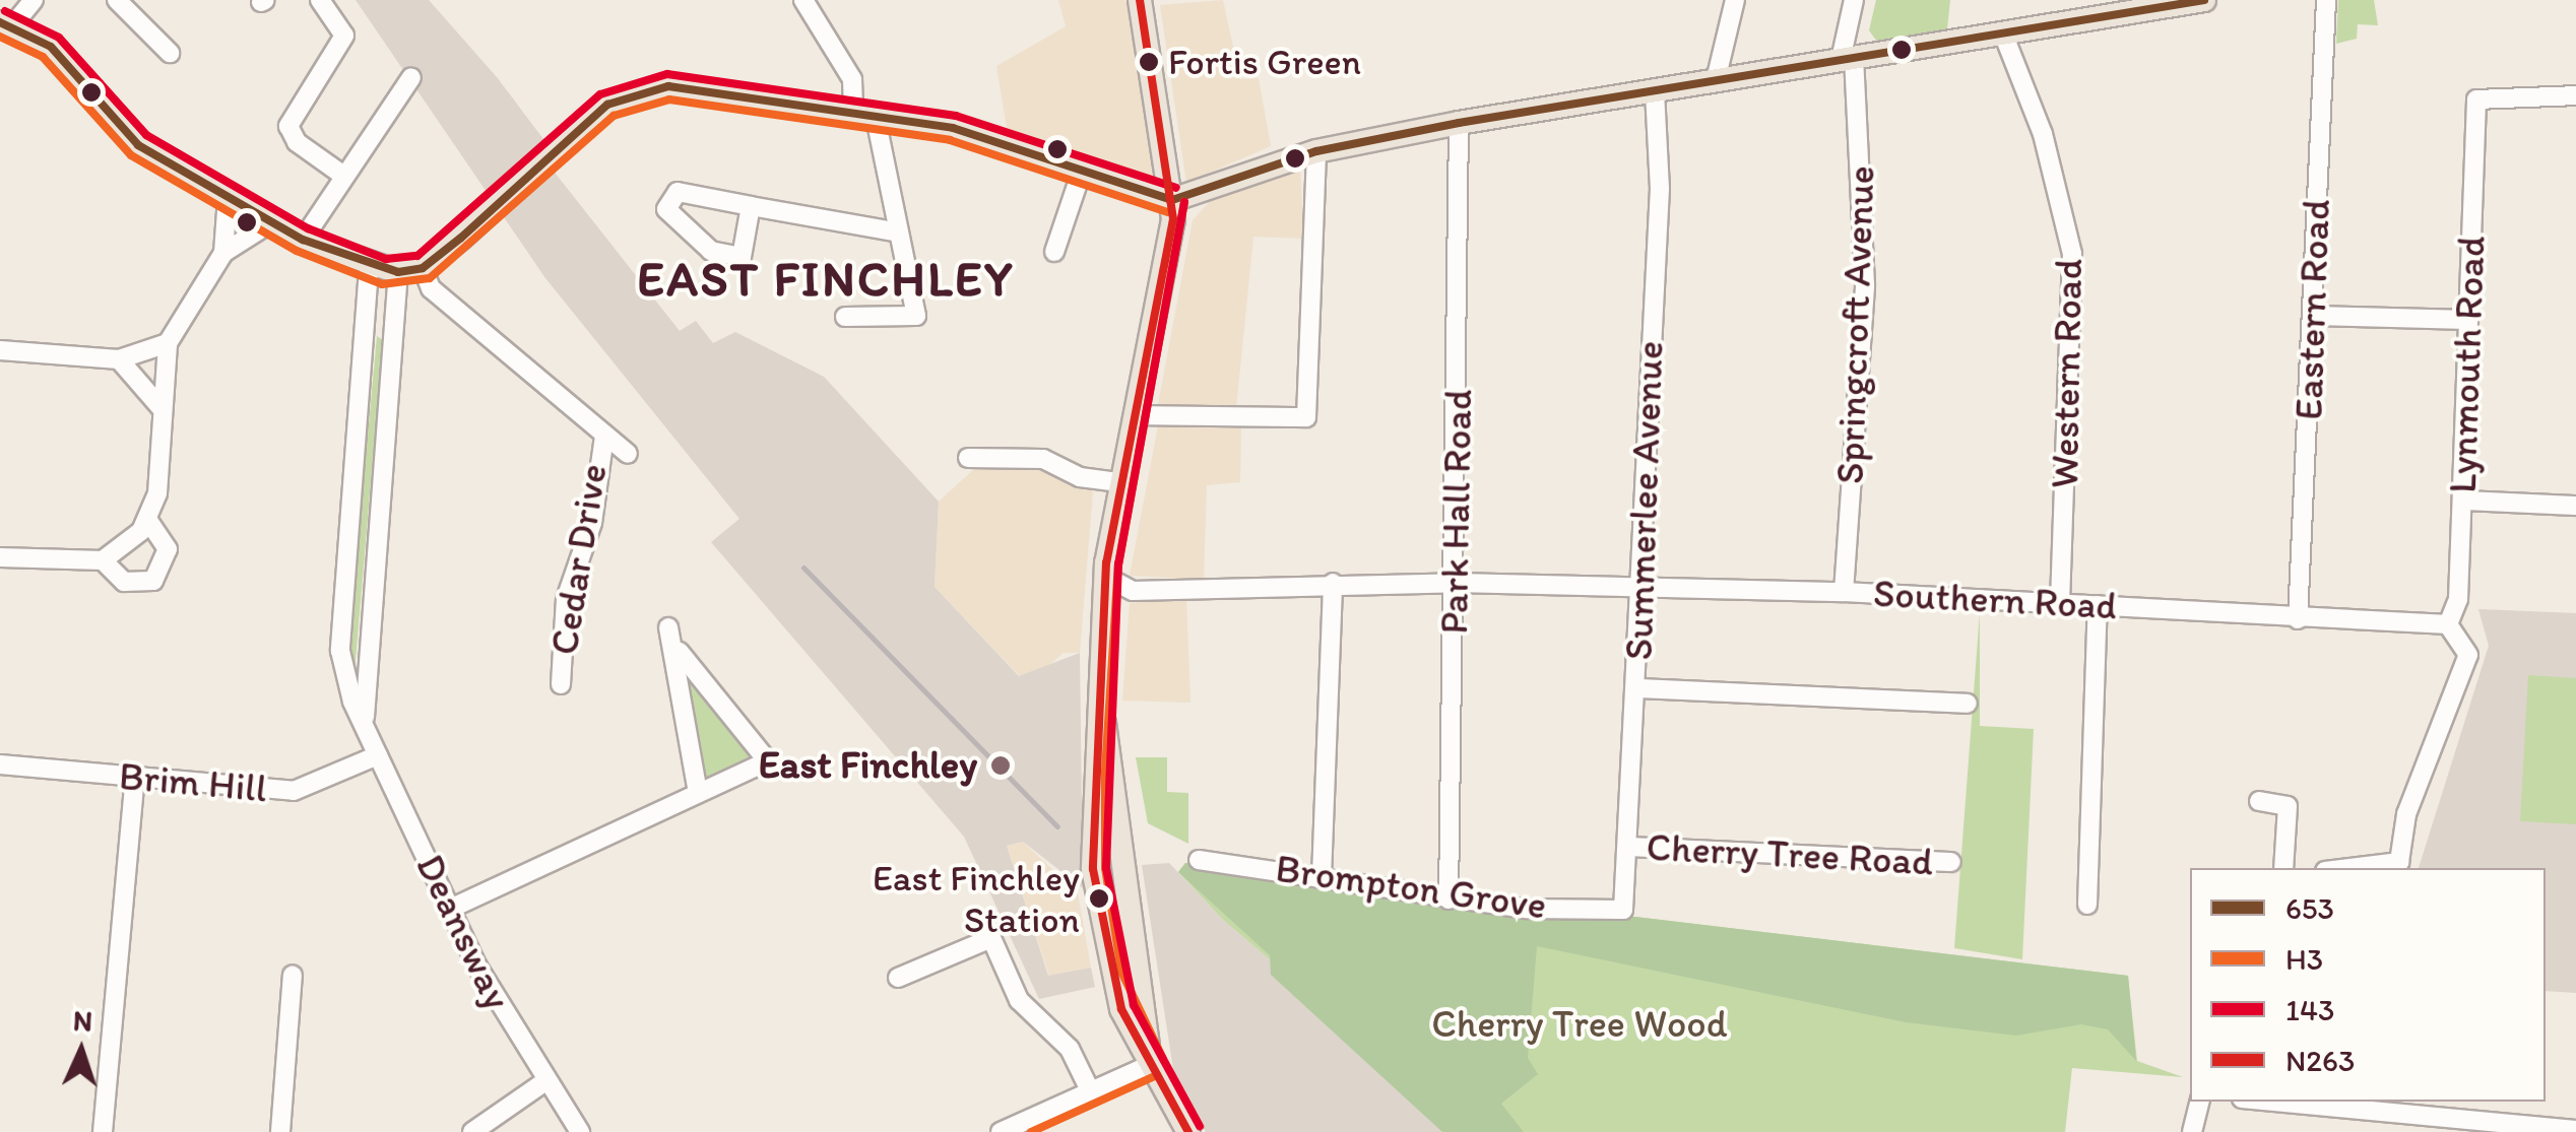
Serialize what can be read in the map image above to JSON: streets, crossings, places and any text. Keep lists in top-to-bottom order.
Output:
{
  "streets": {
    "street": [
      "Eastern Road",
      "Springcroft Avenue",
      "Lynmouth Road",
      "Western Road",
      "Summerlee Avenue",
      "Park Hall Road",
      "Cedar Drive",
      "Southern Road",
      "Brim Hill",
      "Cherry Tree Road",
      "Brompton Grove",
      "Deansway"
    ]
  },
  "crossings": [
    ["Eastern Road", "Southern Road"],
    ["Springcroft Avenue", "Southern Road"],
    ["Lynmouth Road", "Southern Road"],
    ["Western Road", "Southern Road"],
    ["Summerlee Avenue", "Southern Road"],
    ["Summerlee Avenue", "Cherry Tree Road"],
    ["Summerlee Avenue", "Brompton Grove"],
    ["Park Hall Road", "Southern Road"],
    ["Park Hall Road", "Brompton Grove"],
    ["Brim Hill", "Deansway"]
  ],
  "districts": ["EAST FINCHLEY"],
  "parks": ["Cherry Tree Wood"],
  "places": ["Fortis Green", "East Finchley", "East Finchley Station"],
  "lines": [
    "transit line 653",
    "transit line N263",
    "transit line 143",
    "transit line H3"
  ],
  "legend": [
    "653",
    "H3",
    "143",
    "N263"
  ],
  "north": "top"
}
